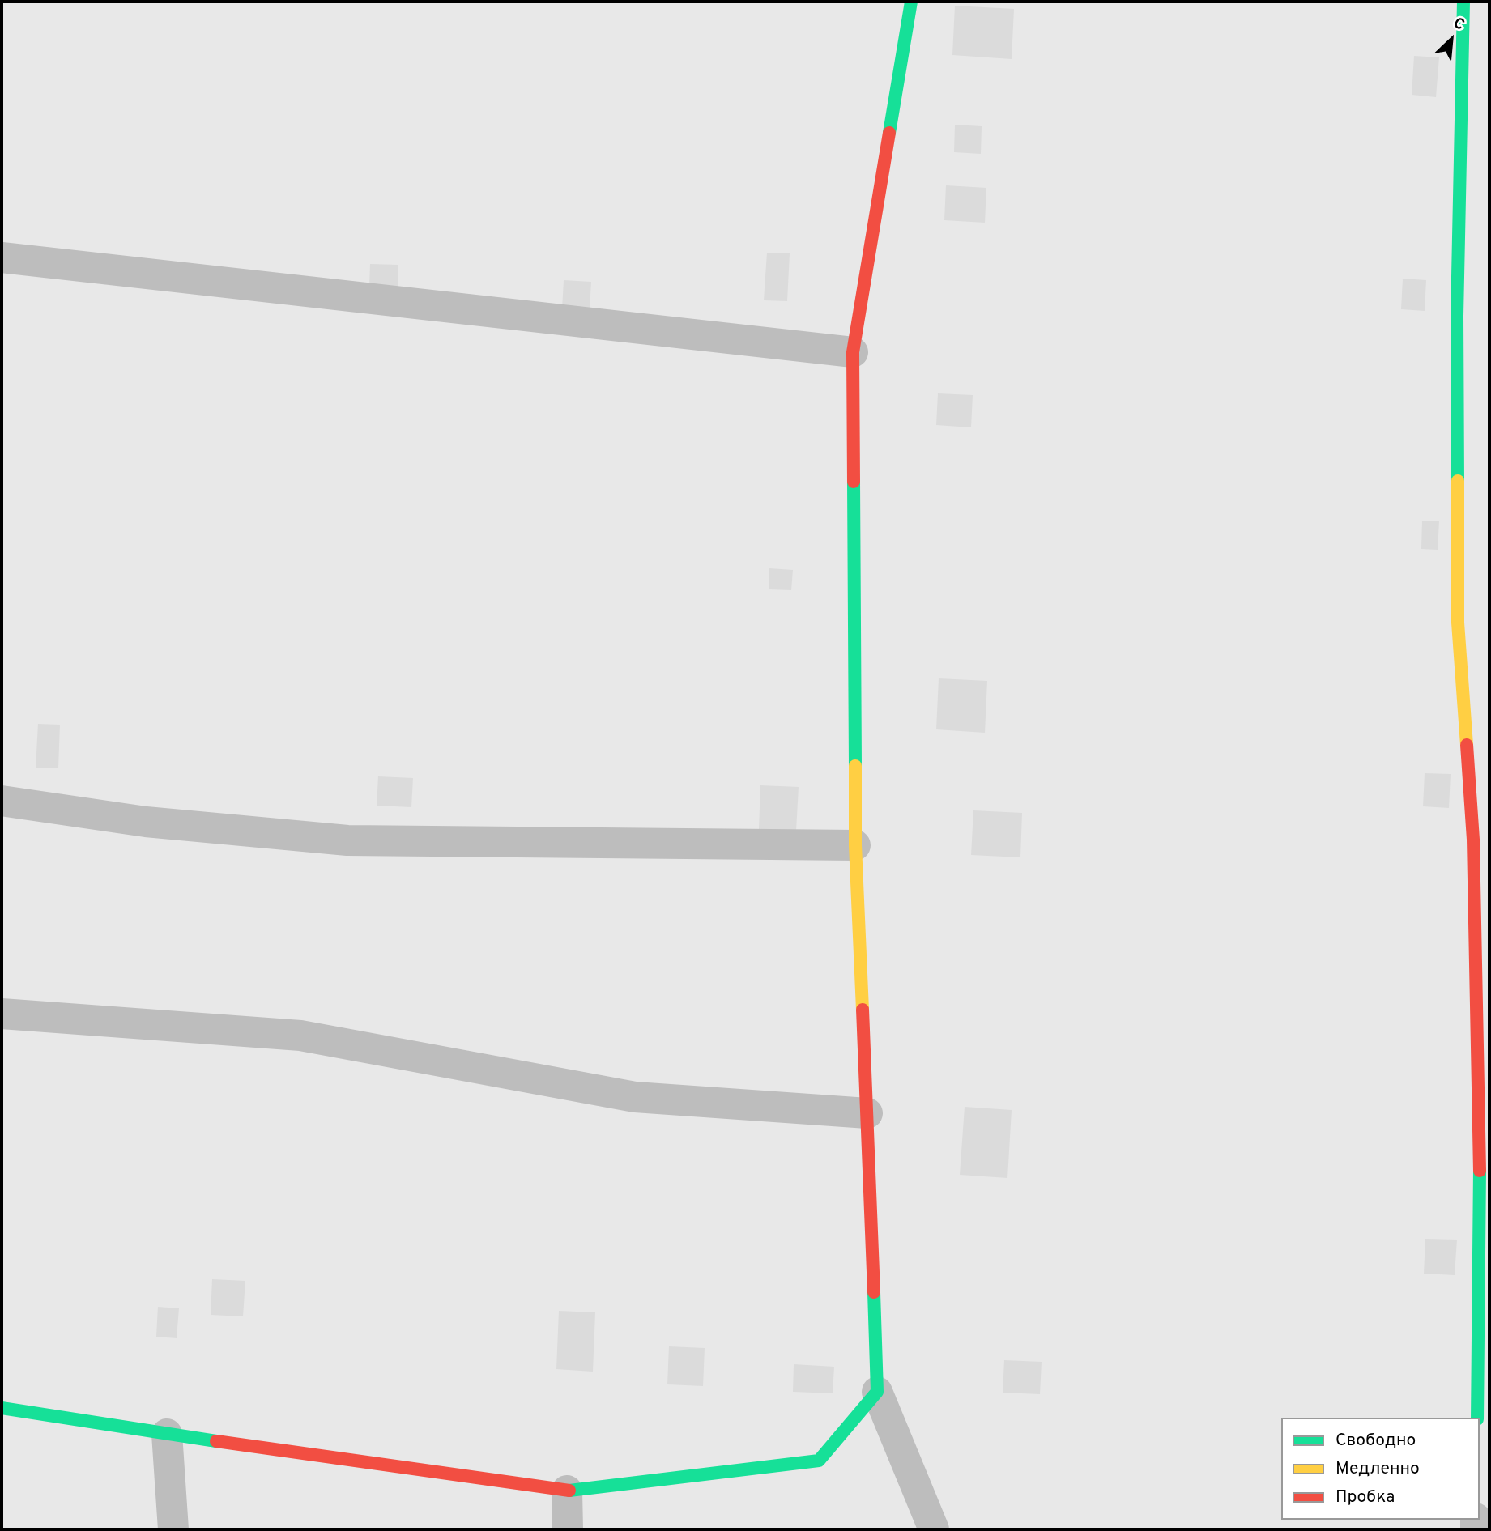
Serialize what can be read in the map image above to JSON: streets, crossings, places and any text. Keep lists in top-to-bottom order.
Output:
{
  "legend": ["Свободно", "Медленно", "Пробка"],
  "north": "top right"
}
